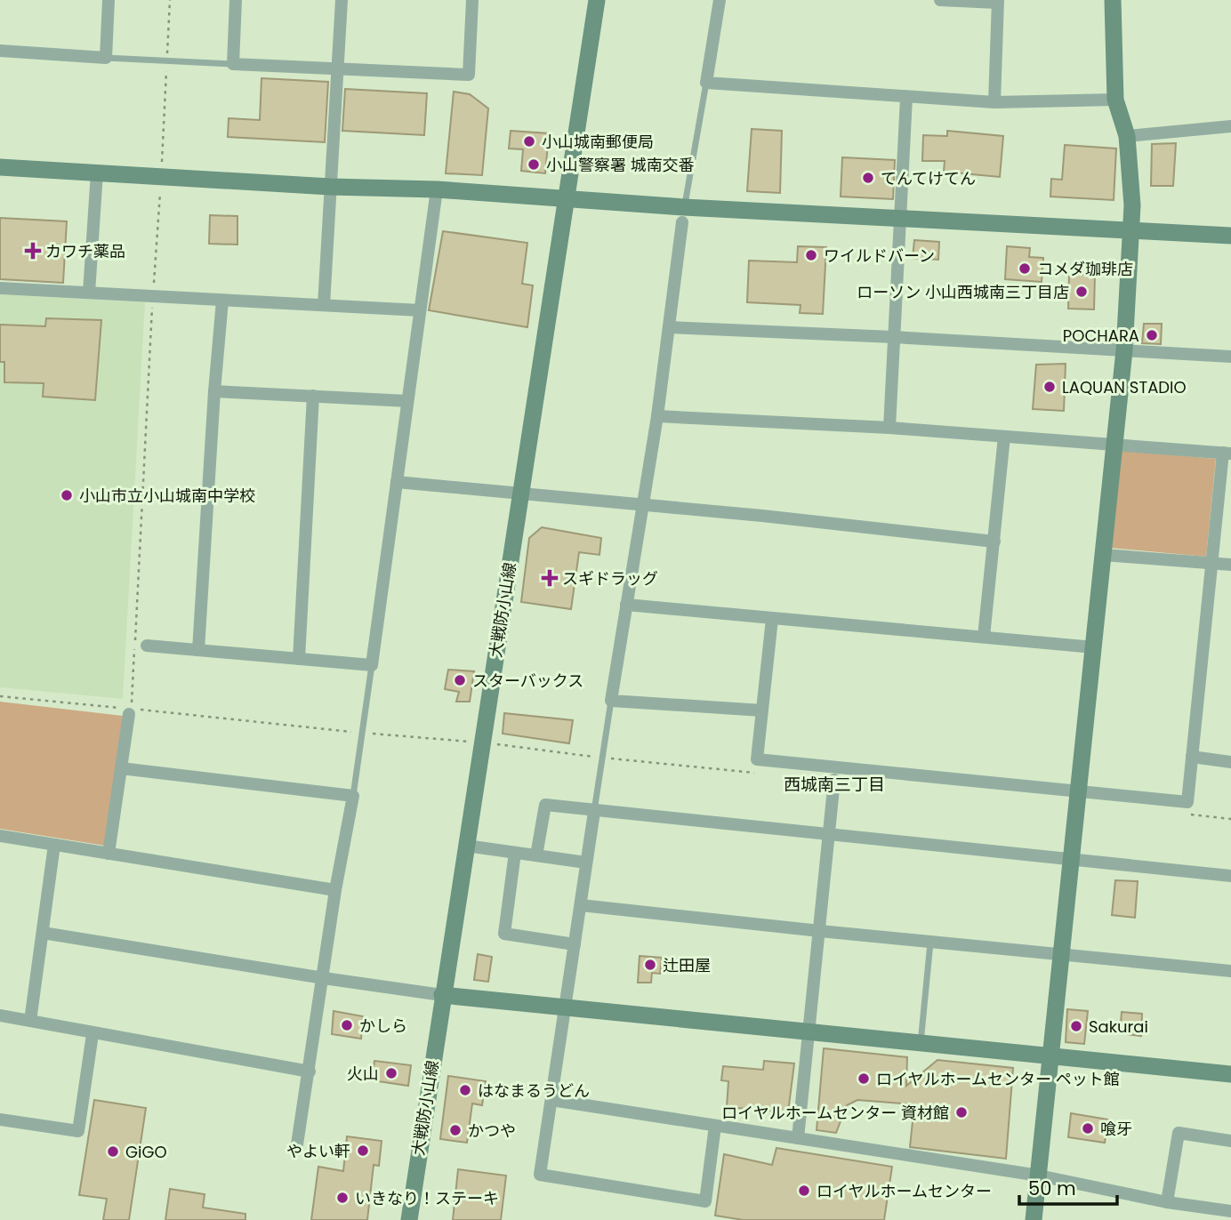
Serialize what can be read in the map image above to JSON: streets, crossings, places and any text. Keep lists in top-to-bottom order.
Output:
{
  "streets": {
    "street": ["大戦防小山線"]
  },
  "districts": ["西城南三丁目"],
  "places": {
    "other": [
      "小山城南郵便局",
      "小山警察署 城南交番",
      "てんてけてん",
      "ワイルドバーン",
      "コメダ珈琲店",
      "ローソン 小山西城南三丁目店",
      "POCHARA",
      "LAQUAN STADIO",
      "小山市立小山城南中学校",
      "スターバックス",
      "辻田屋",
      "かしら",
      "Sakurai",
      "火山",
      "ロイヤルホームセンター ペット館",
      "はなまるうどん",
      "ロイヤルホームセンター 資材館",
      "喰牙",
      "かつや",
      "やよい軒",
      "GiGO",
      "ロイヤルホームセンター",
      "いきなり！ステーキ"
    ],
    "health": ["カワチ薬品", "スギドラッグ"]
  },
  "scale_bar": "50 m"
}
